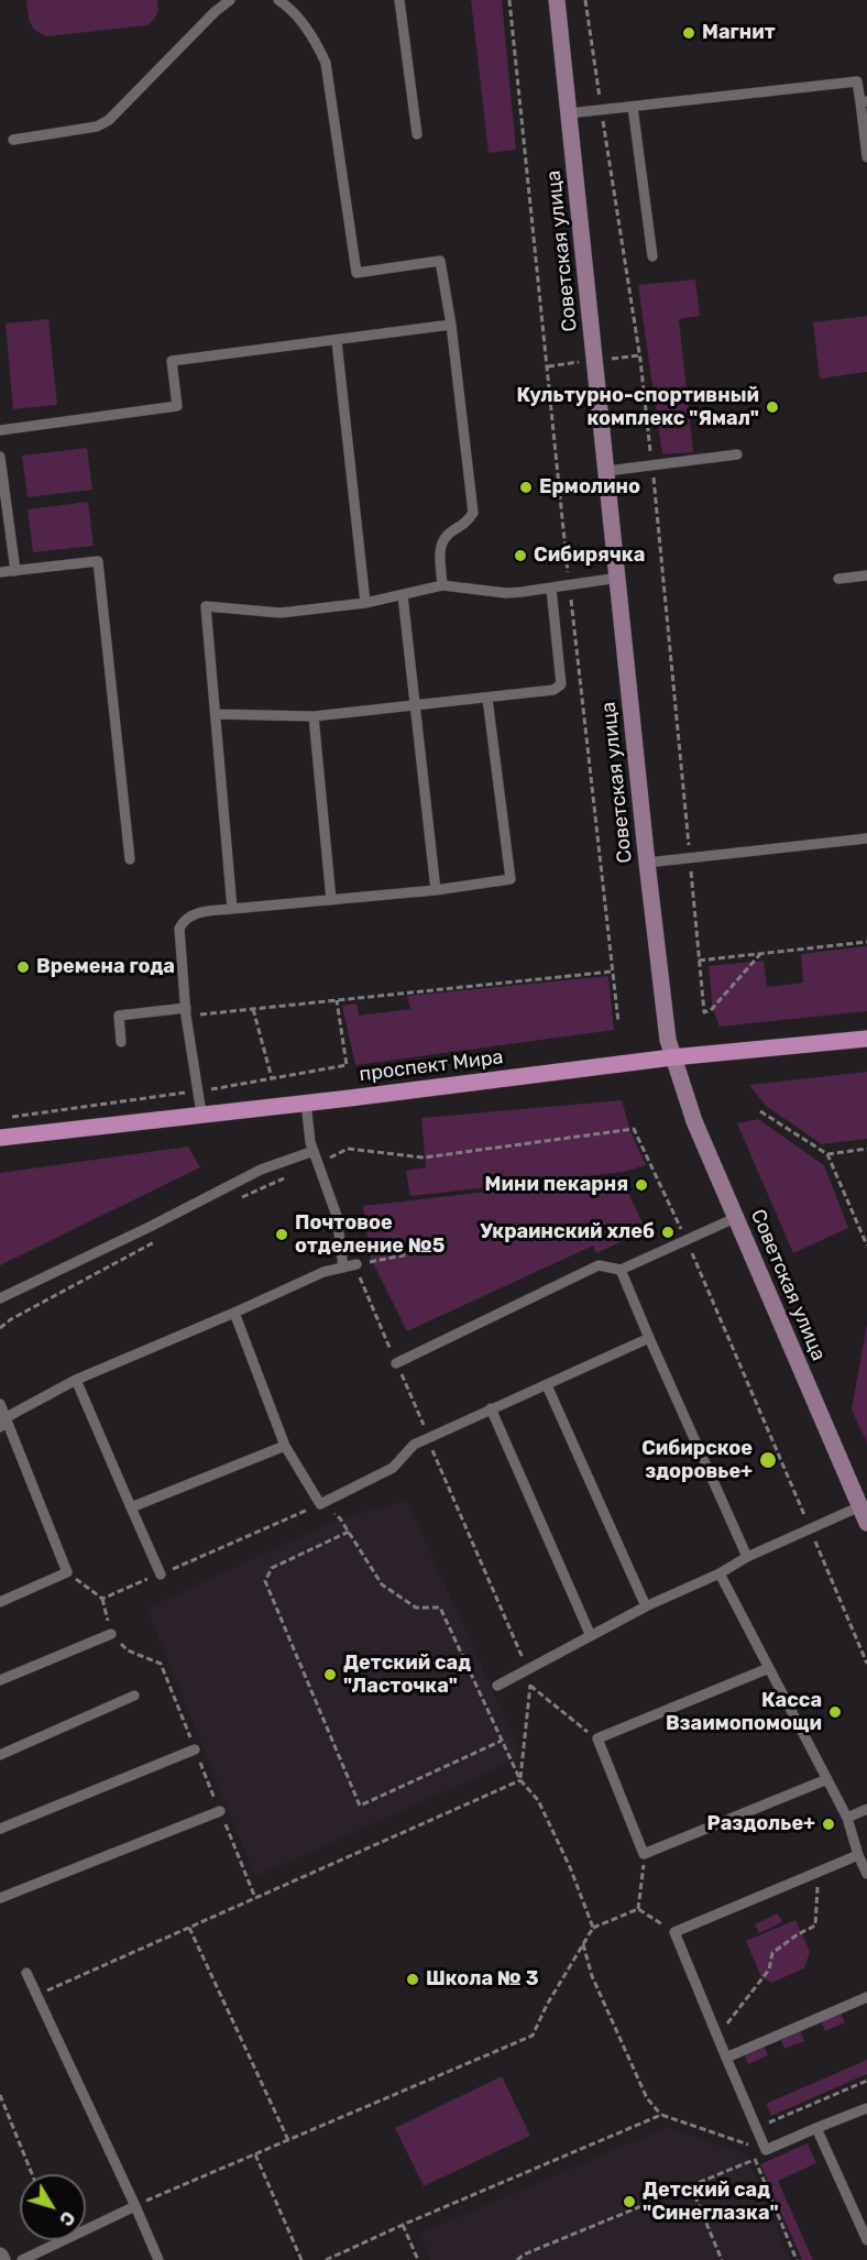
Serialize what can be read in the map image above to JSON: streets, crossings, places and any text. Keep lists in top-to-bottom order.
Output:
{
  "streets": {
    "main road": ["Советская улица", "проспект Мира"]
  },
  "crossings": [
    ["Советская улица", "проспект Мира"]
  ],
  "places": [
    "Магнит",
    "Культурно-спортивный комплекс \"Ямал\"",
    "Ермолино",
    "Сибирячка",
    "Времена года",
    "Мини пекарня",
    "Украинский хлеб",
    "Почтовое отделение №5",
    "Сибирское здоровье+",
    "Детский сад \"Ласточка\"",
    "Касса Взаимопомощи",
    "Раздолье+",
    "Школа № 3",
    "Детский сад \"Синеглазка\""
  ],
  "north": "bottom right"
}
